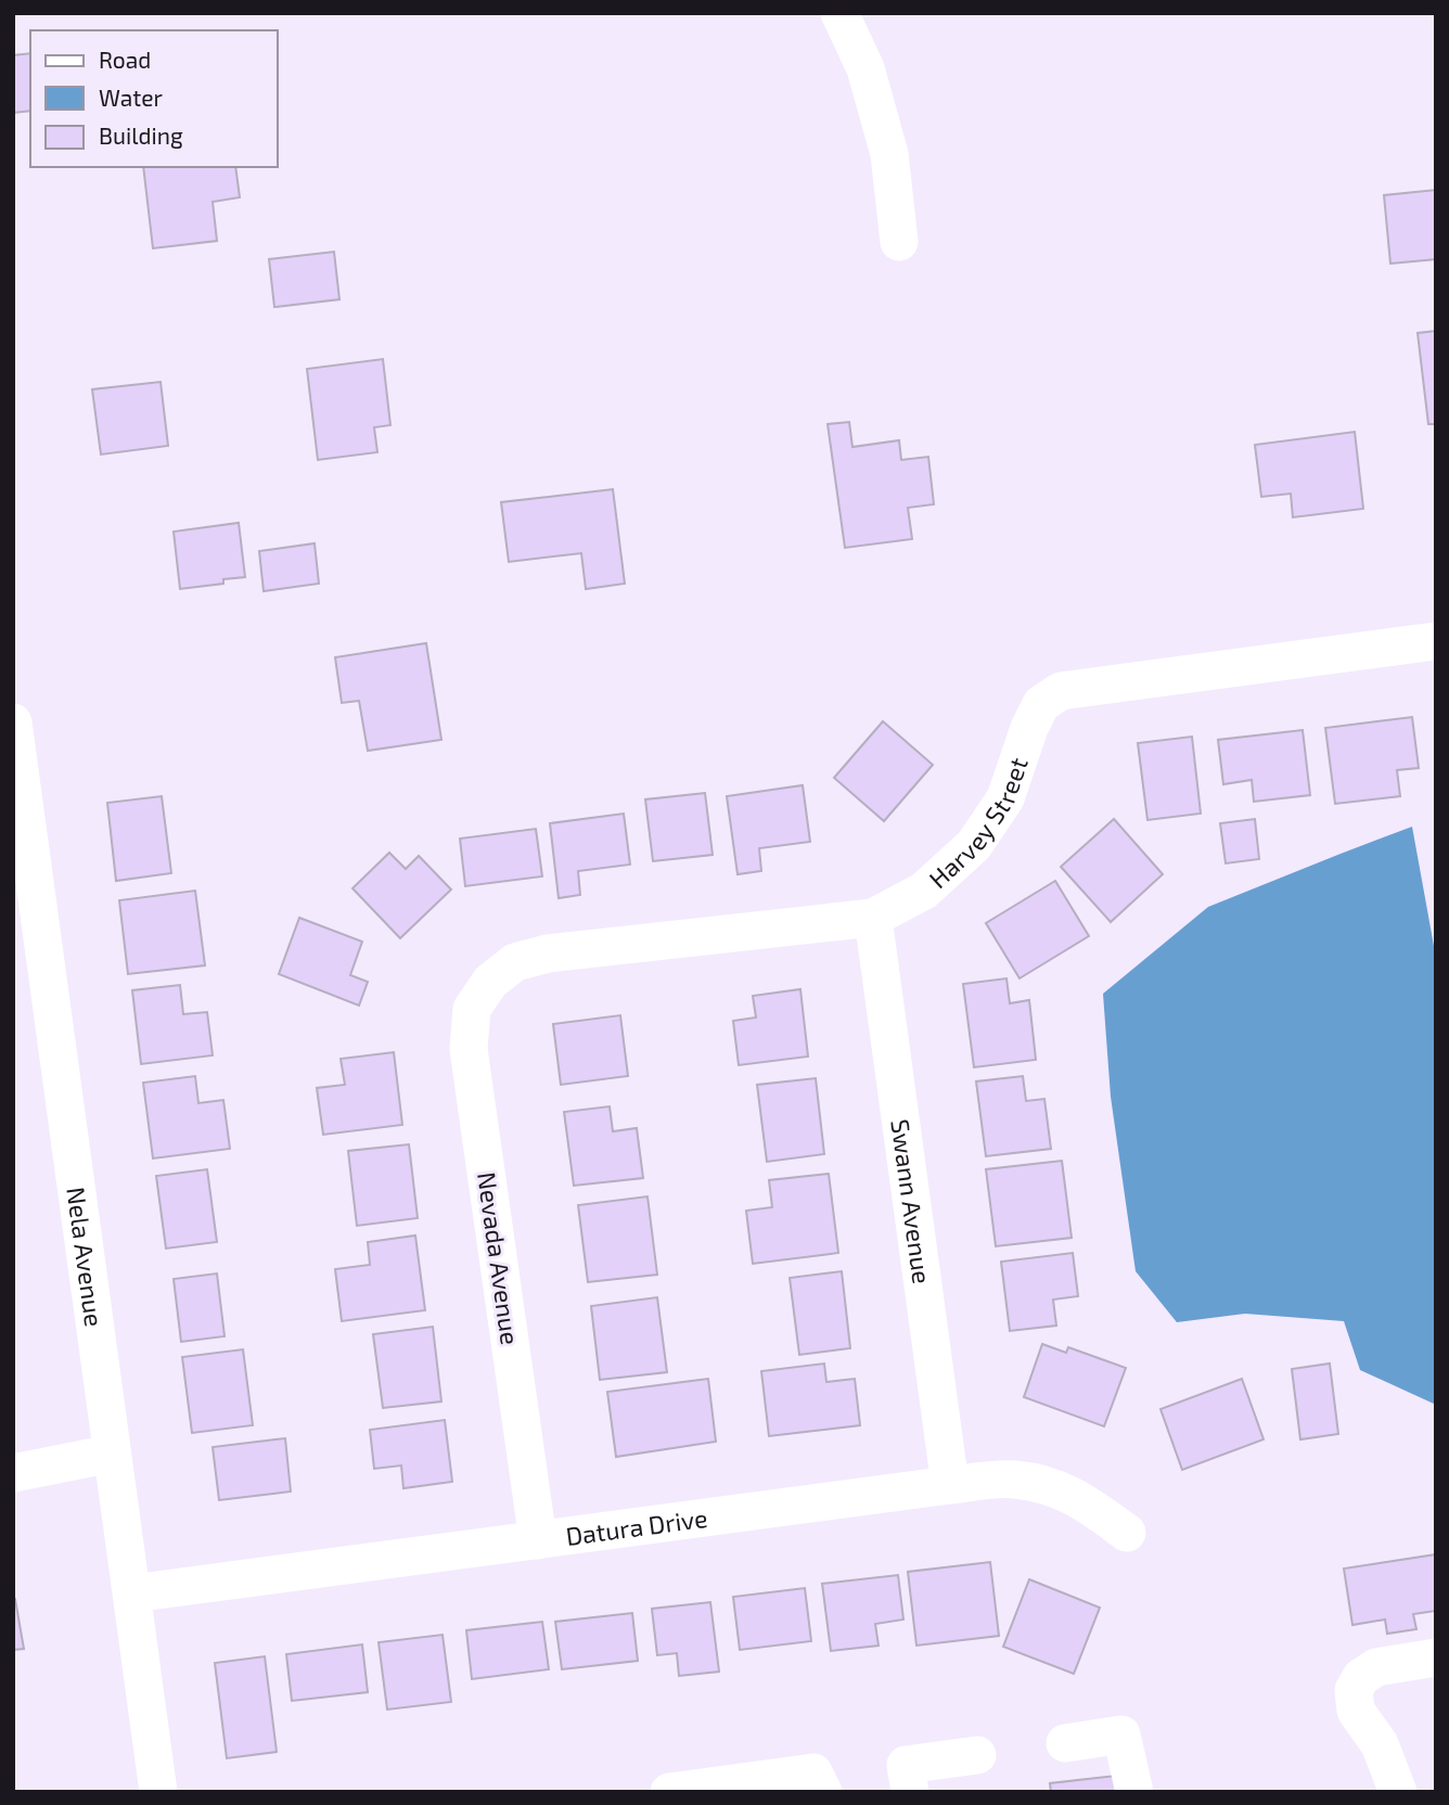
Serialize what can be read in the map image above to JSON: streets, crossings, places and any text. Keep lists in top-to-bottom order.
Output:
{
  "streets": {
    "street": [
      "Harvey Street",
      "Swann Avenue",
      "Nela Avenue",
      "Nevada Avenue",
      "Datura Drive"
    ]
  },
  "crossings": [
    ["Harvey Street", "Swann Avenue"],
    ["Harvey Street", "Nevada Avenue"],
    ["Swann Avenue", "Datura Drive"],
    ["Nela Avenue", "Datura Drive"],
    ["Nevada Avenue", "Datura Drive"]
  ],
  "legend": ["Road", "Water", "Building"]
}
